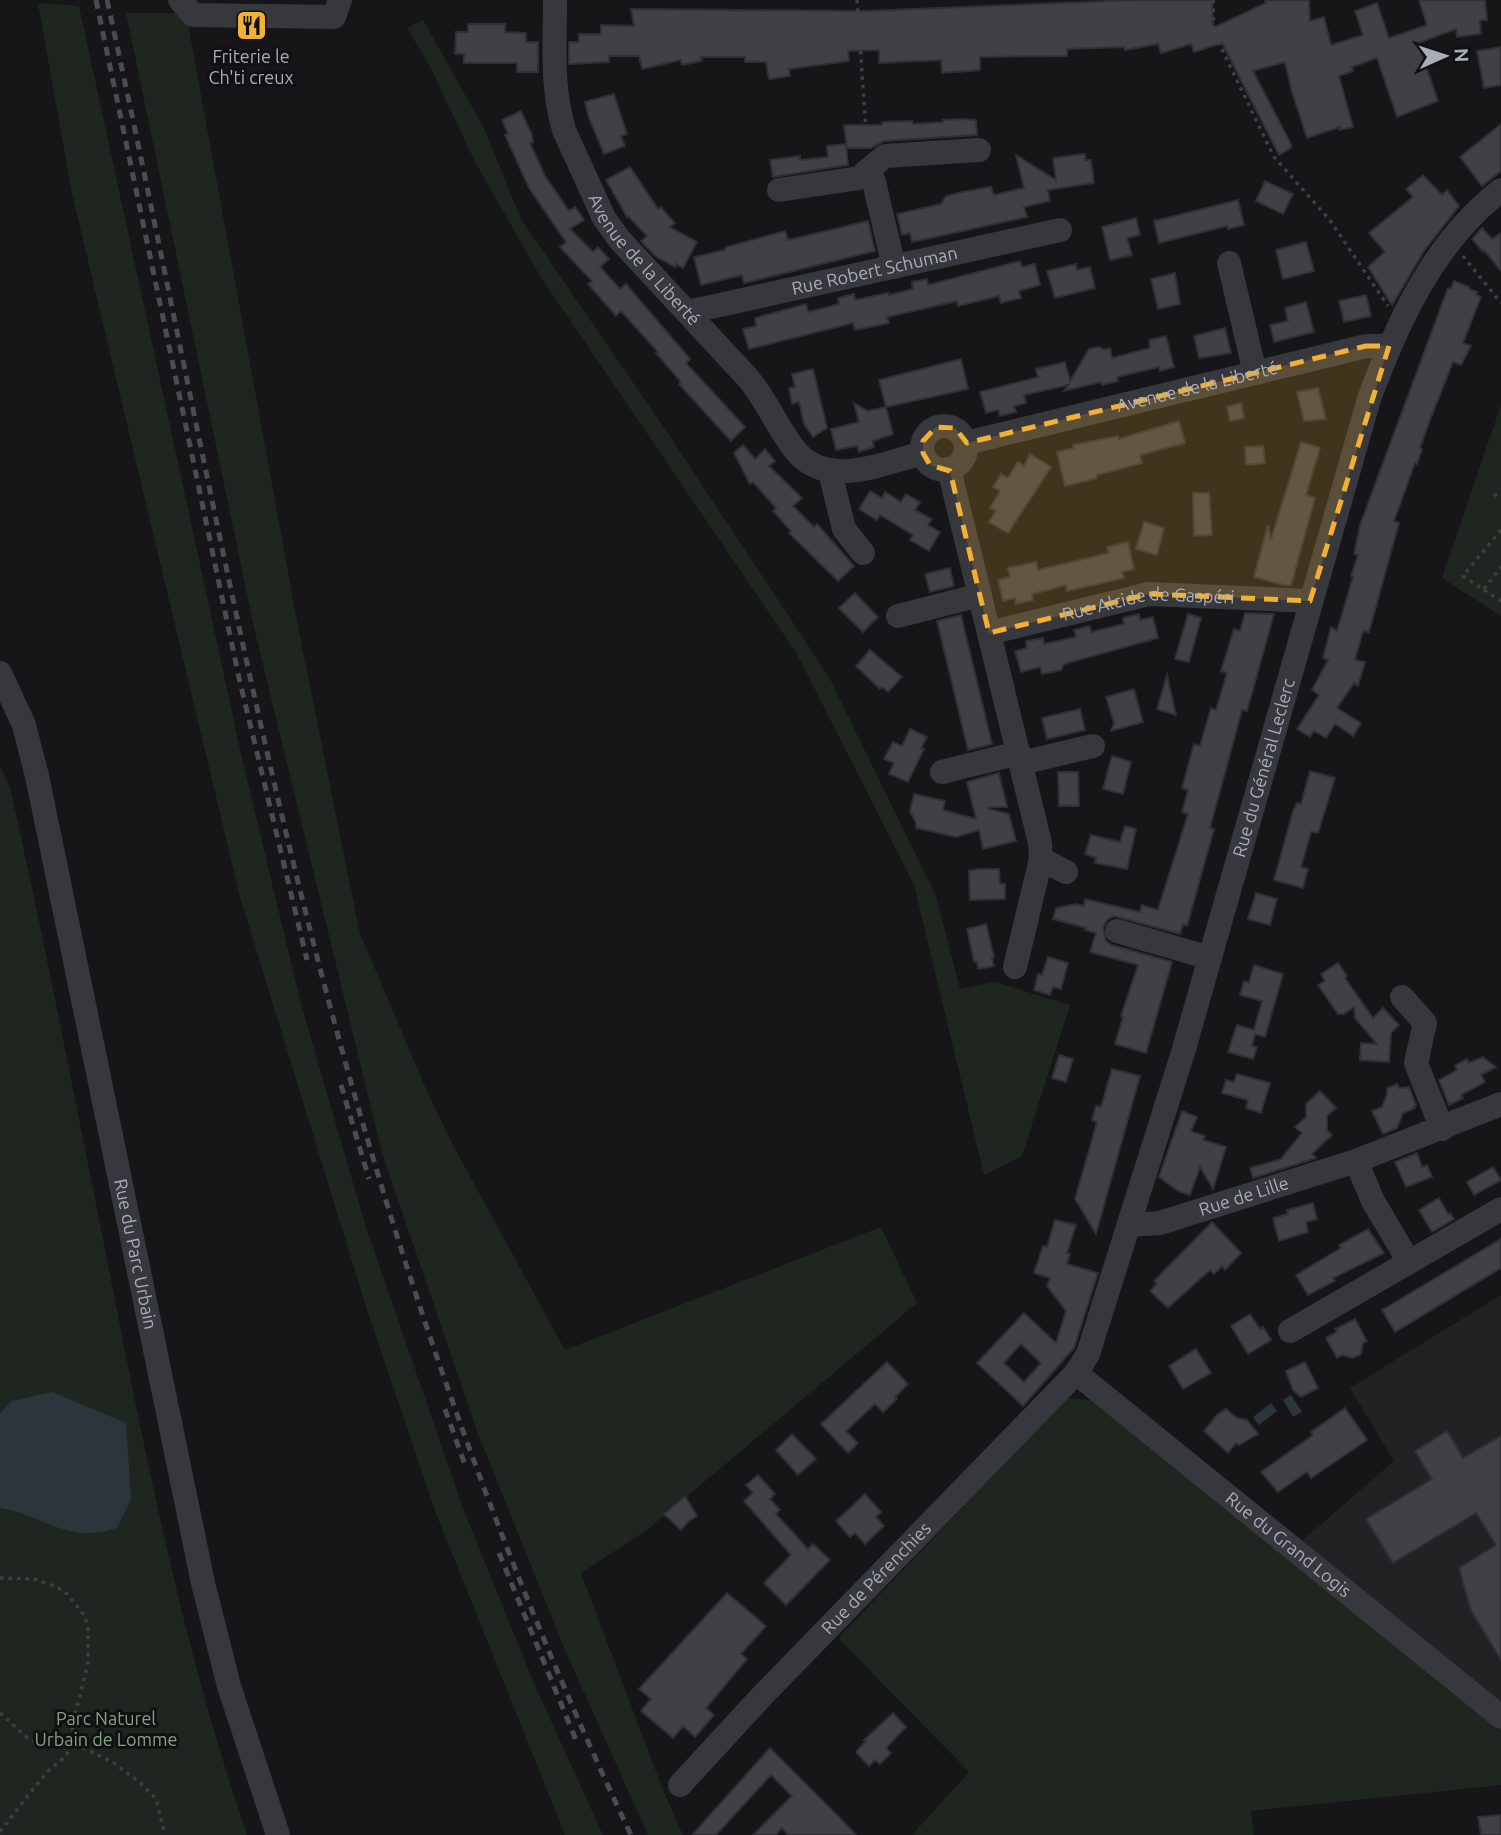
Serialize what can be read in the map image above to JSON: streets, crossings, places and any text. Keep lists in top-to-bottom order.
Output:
{
  "streets": {
    "street": [
      "Avenue de la Liberté",
      "Rue Robert Schuman",
      "Rue Alcide de Gaspéri",
      "Rue du Général Leclerc",
      "Rue de Lille",
      "Rue du Parc Urbain",
      "Rue du Grand Logis",
      "Rue de Pérenchies"
    ]
  },
  "crossings": [
    ["Avenue de la Liberté", "Rue Robert Schuman"],
    ["Avenue de la Liberté", "Rue du Général Leclerc"],
    ["Rue Alcide de Gaspéri", "Rue du Général Leclerc"],
    ["Rue du Général Leclerc", "Rue de Lille"],
    ["Rue du Général Leclerc", "Rue du Grand Logis"],
    ["Rue du Général Leclerc", "Rue de Pérenchies"],
    ["Rue du Grand Logis", "Rue de Pérenchies"]
  ],
  "parks": ["Parc Naturel Urbain de Lomme"],
  "places": {
    "restaurant": ["Friterie le Ch'ti creux"]
  },
  "north": "right"
}
